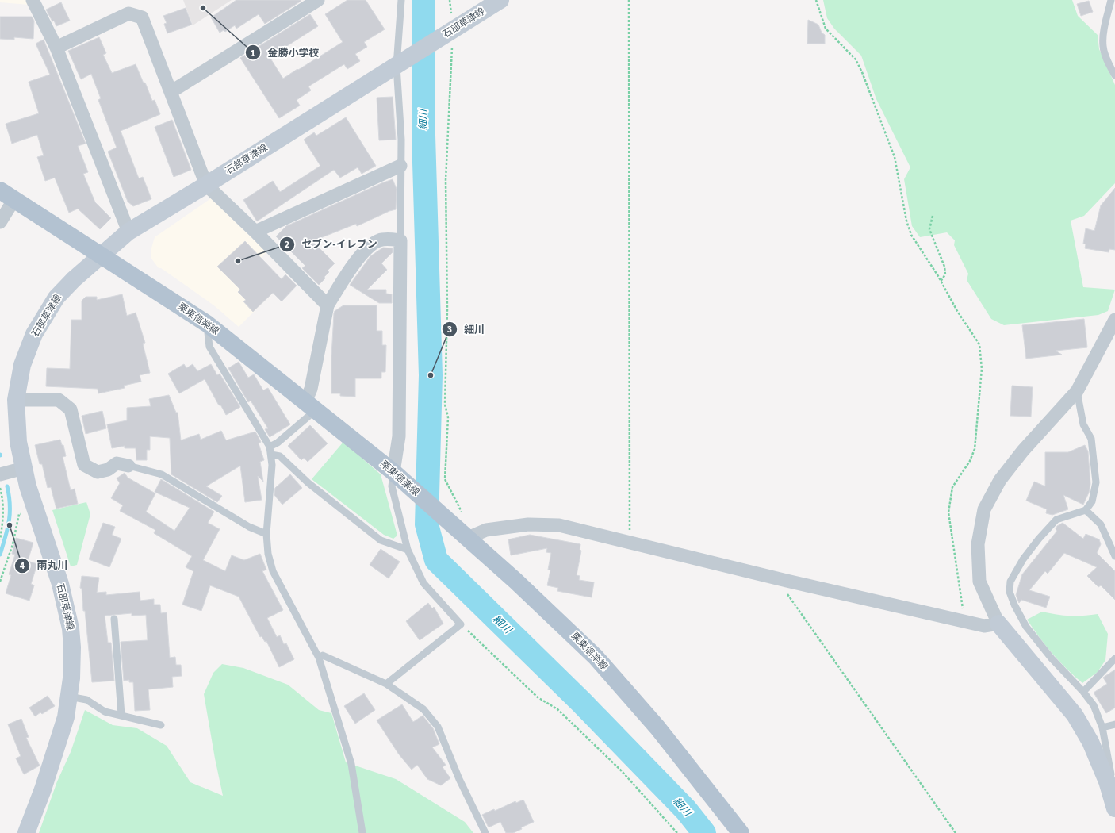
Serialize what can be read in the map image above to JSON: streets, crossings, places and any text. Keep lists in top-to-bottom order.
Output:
{
  "streets": {
    "main road": ["石部草津線", "栗東信楽線"]
  },
  "crossings": [
    ["石部草津線", "栗東信楽線"]
  ],
  "water": ["細川"],
  "places": [
    "金勝小学校",
    "セブン-イレブン",
    "細川",
    "雨丸川"
  ]
}
